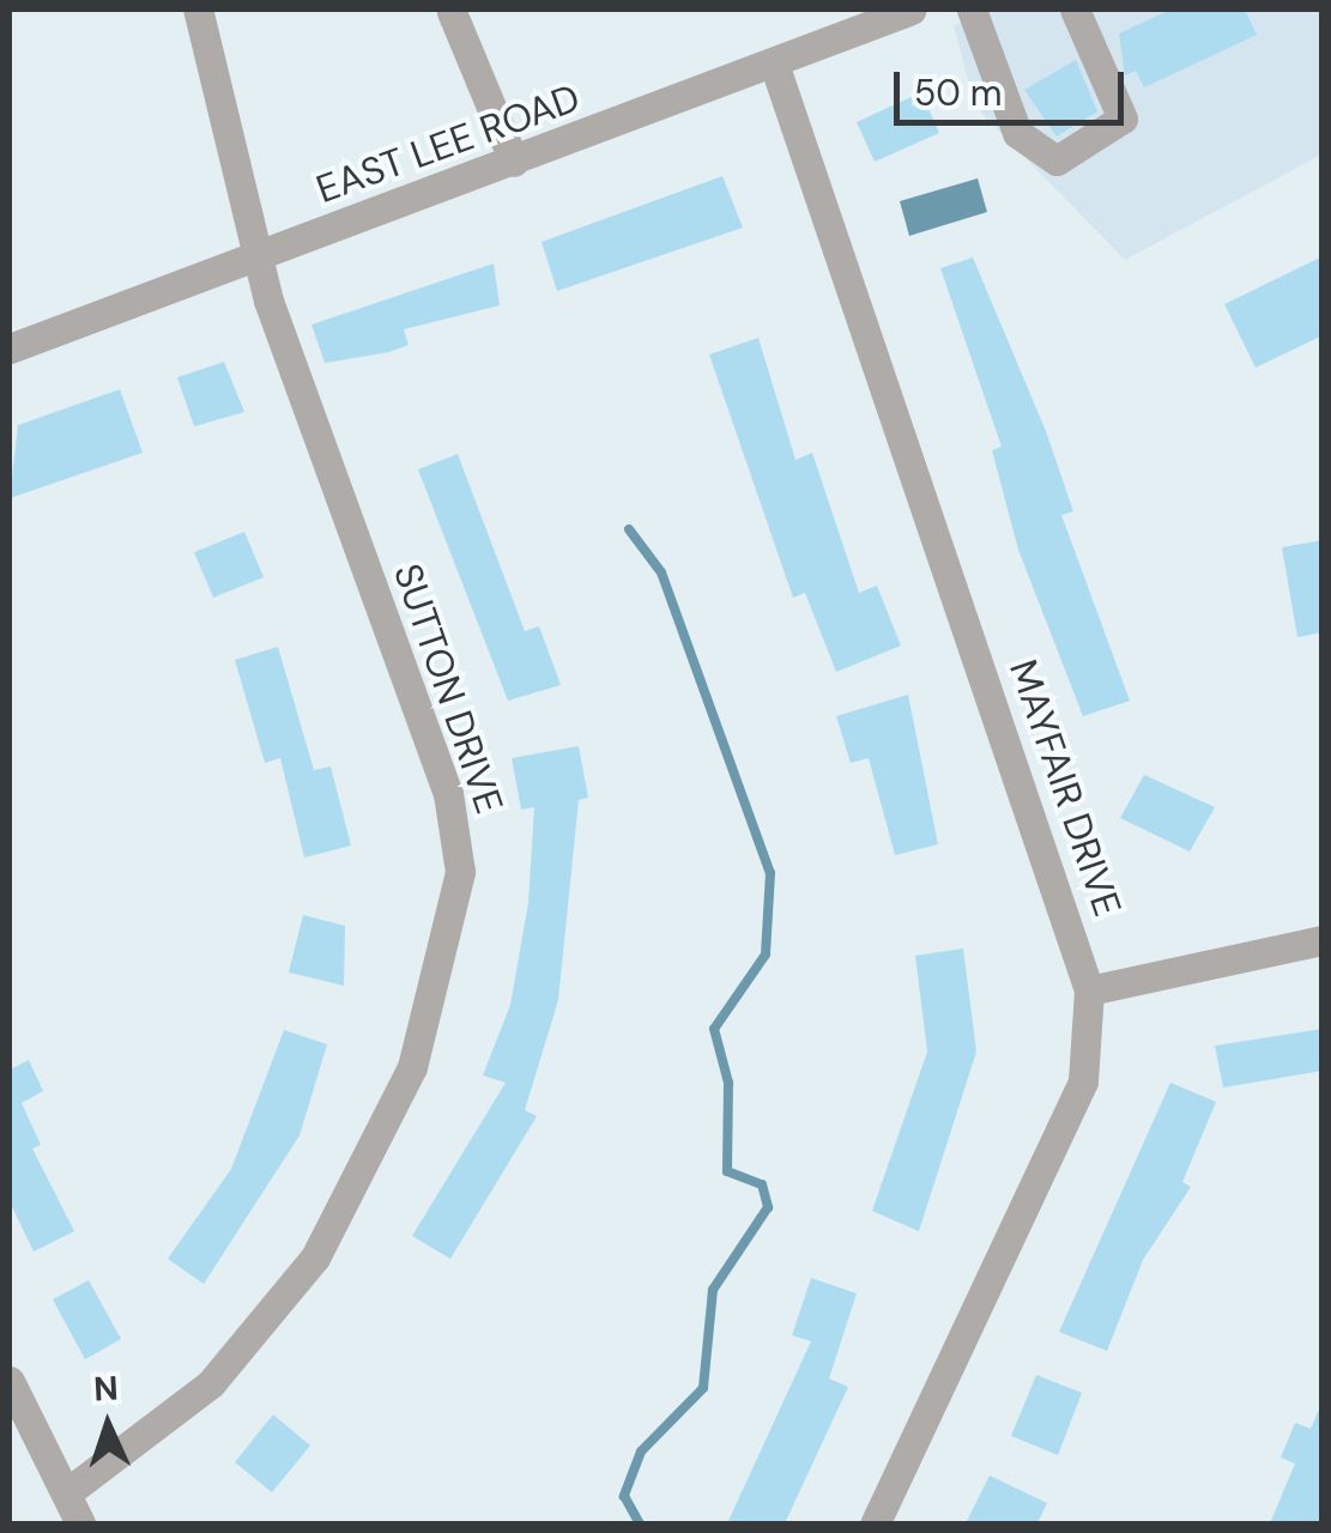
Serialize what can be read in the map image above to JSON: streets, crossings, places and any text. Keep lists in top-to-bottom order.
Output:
{
  "streets": {
    "street": ["EAST LEE ROAD", "SUTTON DRIVE", "MAYFAIR DRIVE"]
  },
  "crossings": [
    ["EAST LEE ROAD", "SUTTON DRIVE"],
    ["EAST LEE ROAD", "MAYFAIR DRIVE"]
  ],
  "scale_bar": "50 m",
  "north": "top"
}
